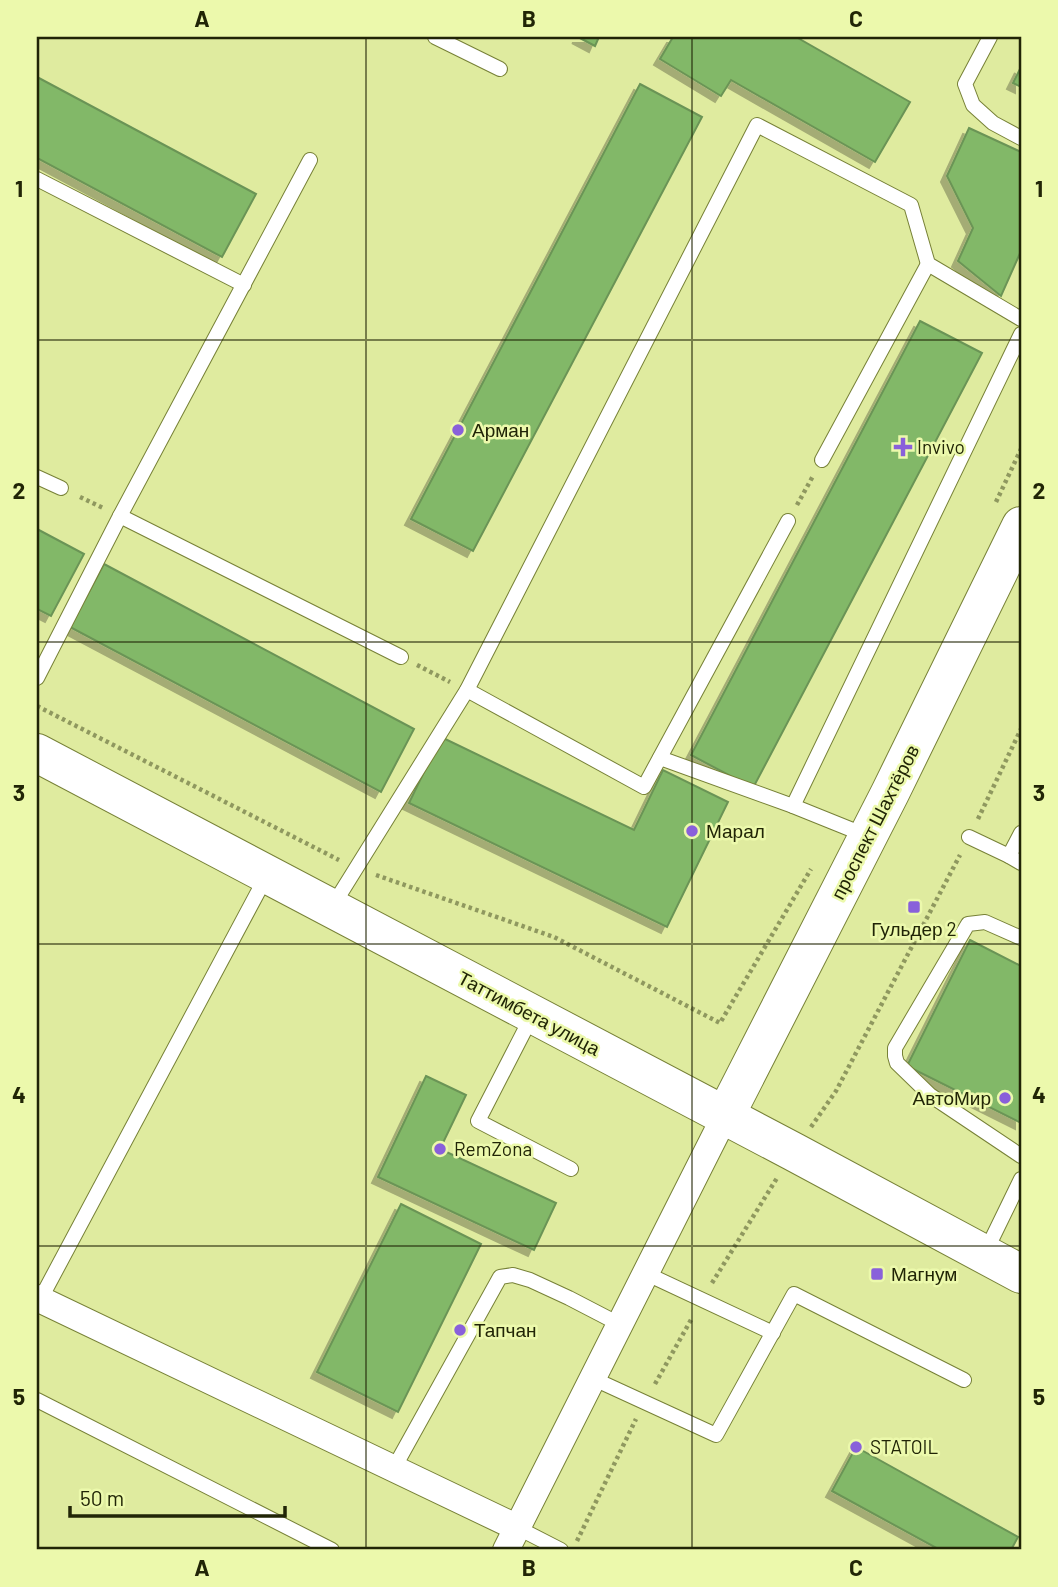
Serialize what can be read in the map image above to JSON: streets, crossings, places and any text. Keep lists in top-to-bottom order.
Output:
{
  "streets": {
    "main road": ["проспект Шахтёров", "Таттимбета улица"]
  },
  "crossings": [
    ["проспект Шахтёров", "Таттимбета улица"]
  ],
  "places": {
    "other": [
      "Арман",
      "Марал",
      "АвтоМир",
      "RemZona",
      "Тапчан",
      "STATOIL"
    ],
    "health": ["Invivo"],
    "transit": ["Гульдер 2", "Магнум"]
  },
  "scale_bar": "50 m",
  "grid": {
    "columns": ["A", "B", "C"],
    "rows": [
      "1",
      "2",
      "3",
      "4",
      "5"
    ]
  }
}
